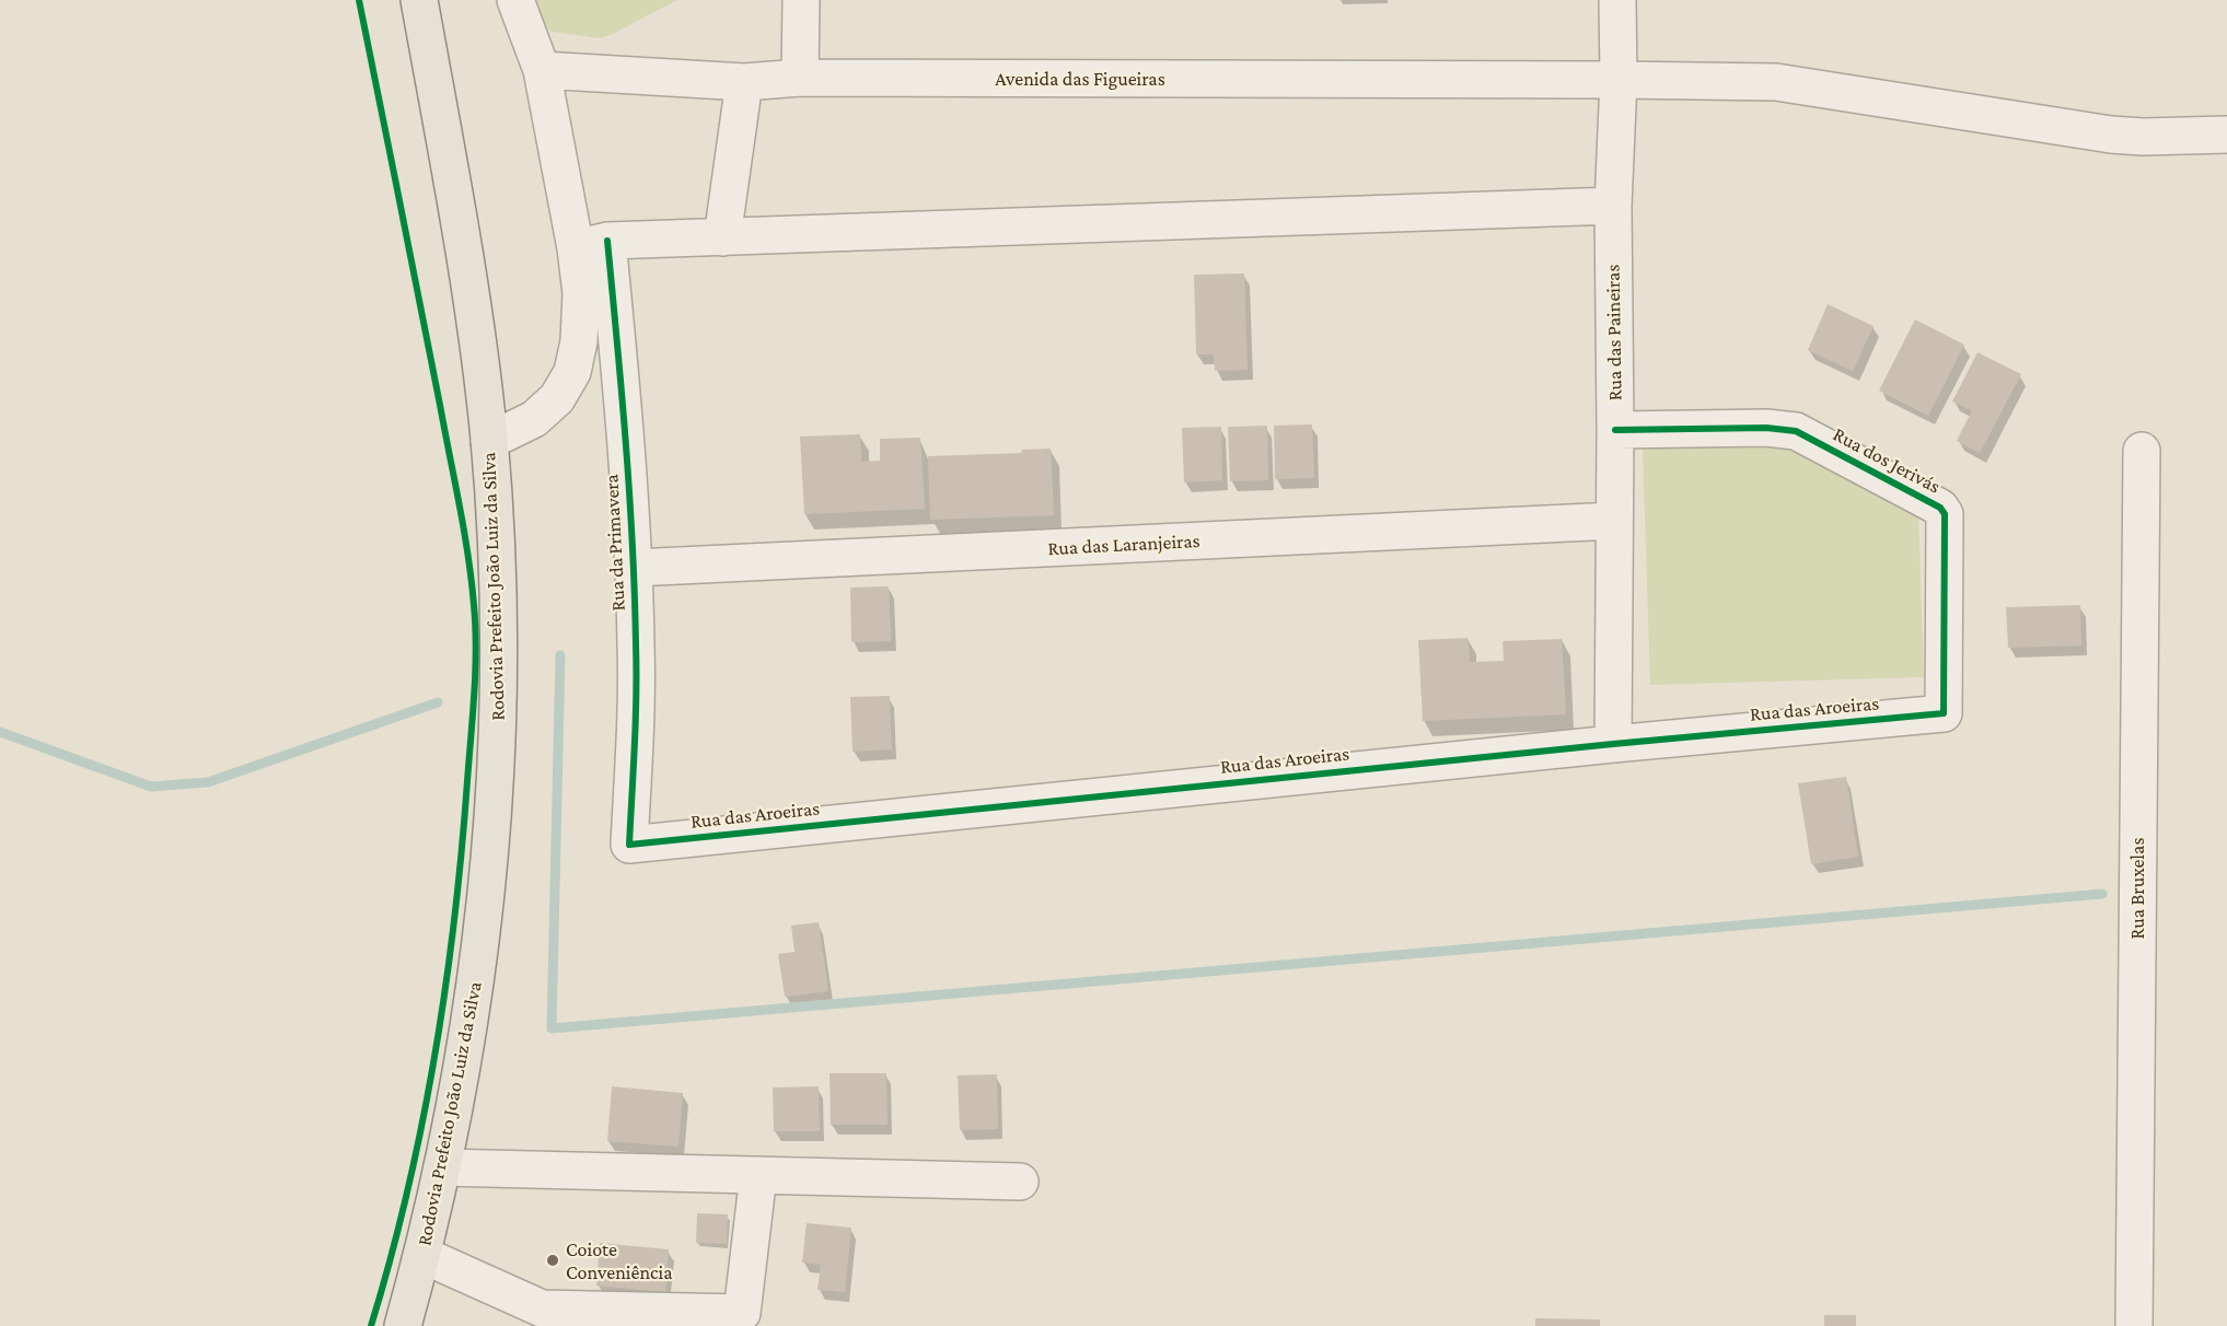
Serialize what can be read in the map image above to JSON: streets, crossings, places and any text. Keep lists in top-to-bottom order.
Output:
{
  "streets": {
    "main road": ["Rodovia Prefeito João Luiz da Silva"],
    "street": [
      "Avenida das Figueiras",
      "Rua das Paineiras",
      "Rua dos Jerivás",
      "Rua da Primavera",
      "Rua das Laranjeiras",
      "Rua das Aroeiras",
      "Rua Bruxelas"
    ]
  },
  "crossings": [
    ["Avenida das Figueiras", "Rua das Paineiras"],
    ["Rua das Paineiras", "Rua dos Jerivás"],
    ["Rua das Paineiras", "Rua das Laranjeiras"],
    ["Rua das Paineiras", "Rua das Aroeiras"],
    ["Rua dos Jerivás", "Rua das Aroeiras"],
    ["Rua da Primavera", "Rua das Laranjeiras"],
    ["Rua da Primavera", "Rua das Aroeiras"]
  ],
  "places": ["Coiote Conveniência"]
}
